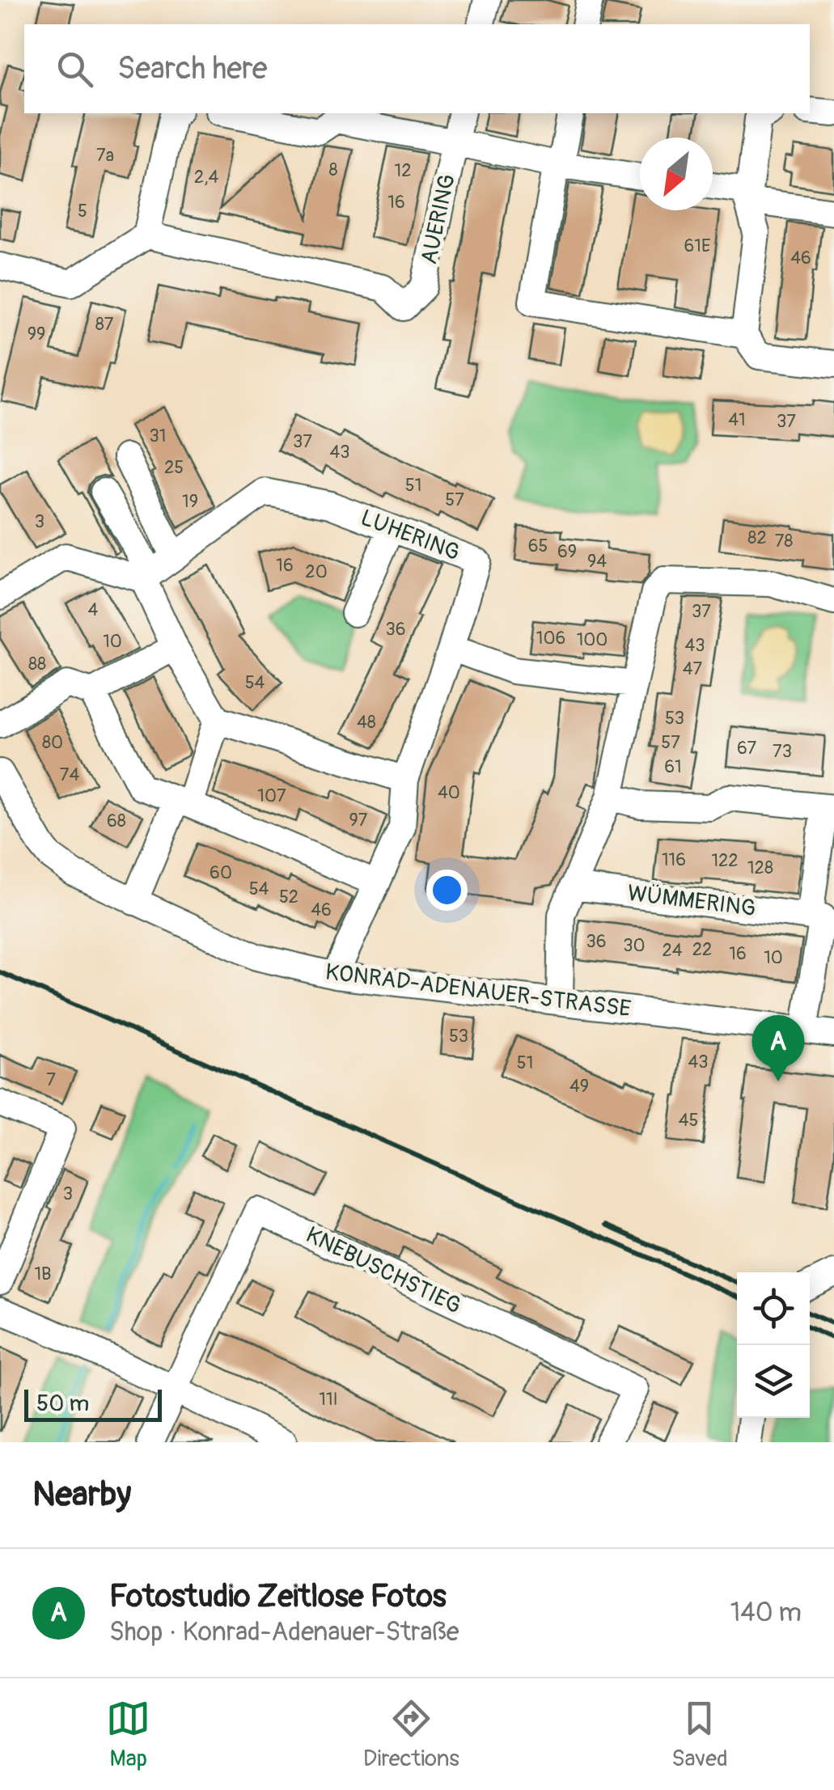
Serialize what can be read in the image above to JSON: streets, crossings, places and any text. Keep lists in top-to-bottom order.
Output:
{
  "streets": {
    "street": [
      "AUERING",
      "LUHERING",
      "WÜMMERING",
      "KONRAD-ADENAUER-STRASSE",
      "KNEBUSCHSTIEG"
    ]
  },
  "crossings": [
    ["LUHERING", "KONRAD-ADENAUER-STRASSE"]
  ],
  "house_numbers": [
    "7a",
    "8",
    "12",
    "2,4",
    "16",
    "5",
    "61E",
    "46",
    "87",
    "99",
    "41",
    "37",
    "31",
    "37",
    "43",
    "25",
    "51",
    "57",
    "19",
    "3",
    "82",
    "78",
    "65",
    "69",
    "94",
    "16",
    "20",
    "4",
    "37",
    "36",
    "106",
    "100",
    "10",
    "43",
    "88",
    "47",
    "54",
    "53",
    "48",
    "80",
    "57",
    "67",
    "73",
    "61",
    "74",
    "40",
    "107",
    "97",
    "68",
    "116",
    "122",
    "128",
    "60",
    "54",
    "52",
    "46",
    "36",
    "30",
    "22",
    "24",
    "16",
    "10",
    "53",
    "43",
    "51",
    "7",
    "49",
    "45",
    "3",
    "1B",
    "11I"
  ],
  "scale_bar": "50 m",
  "north": "bottom left",
  "page": {
    "search": "Search here",
    "pins": "A",
    "scale": "50 m",
    "heading": "Nearby",
    "list": [
      {
        "mark": "A",
        "name": "Fotostudio Zeitlose Fotos",
        "note": "Shop · Konrad-Adenauer-Straße",
        "value": "140 m"
      }
    ],
    "nav": ["Map", "Directions", "Saved"]
  }
}
